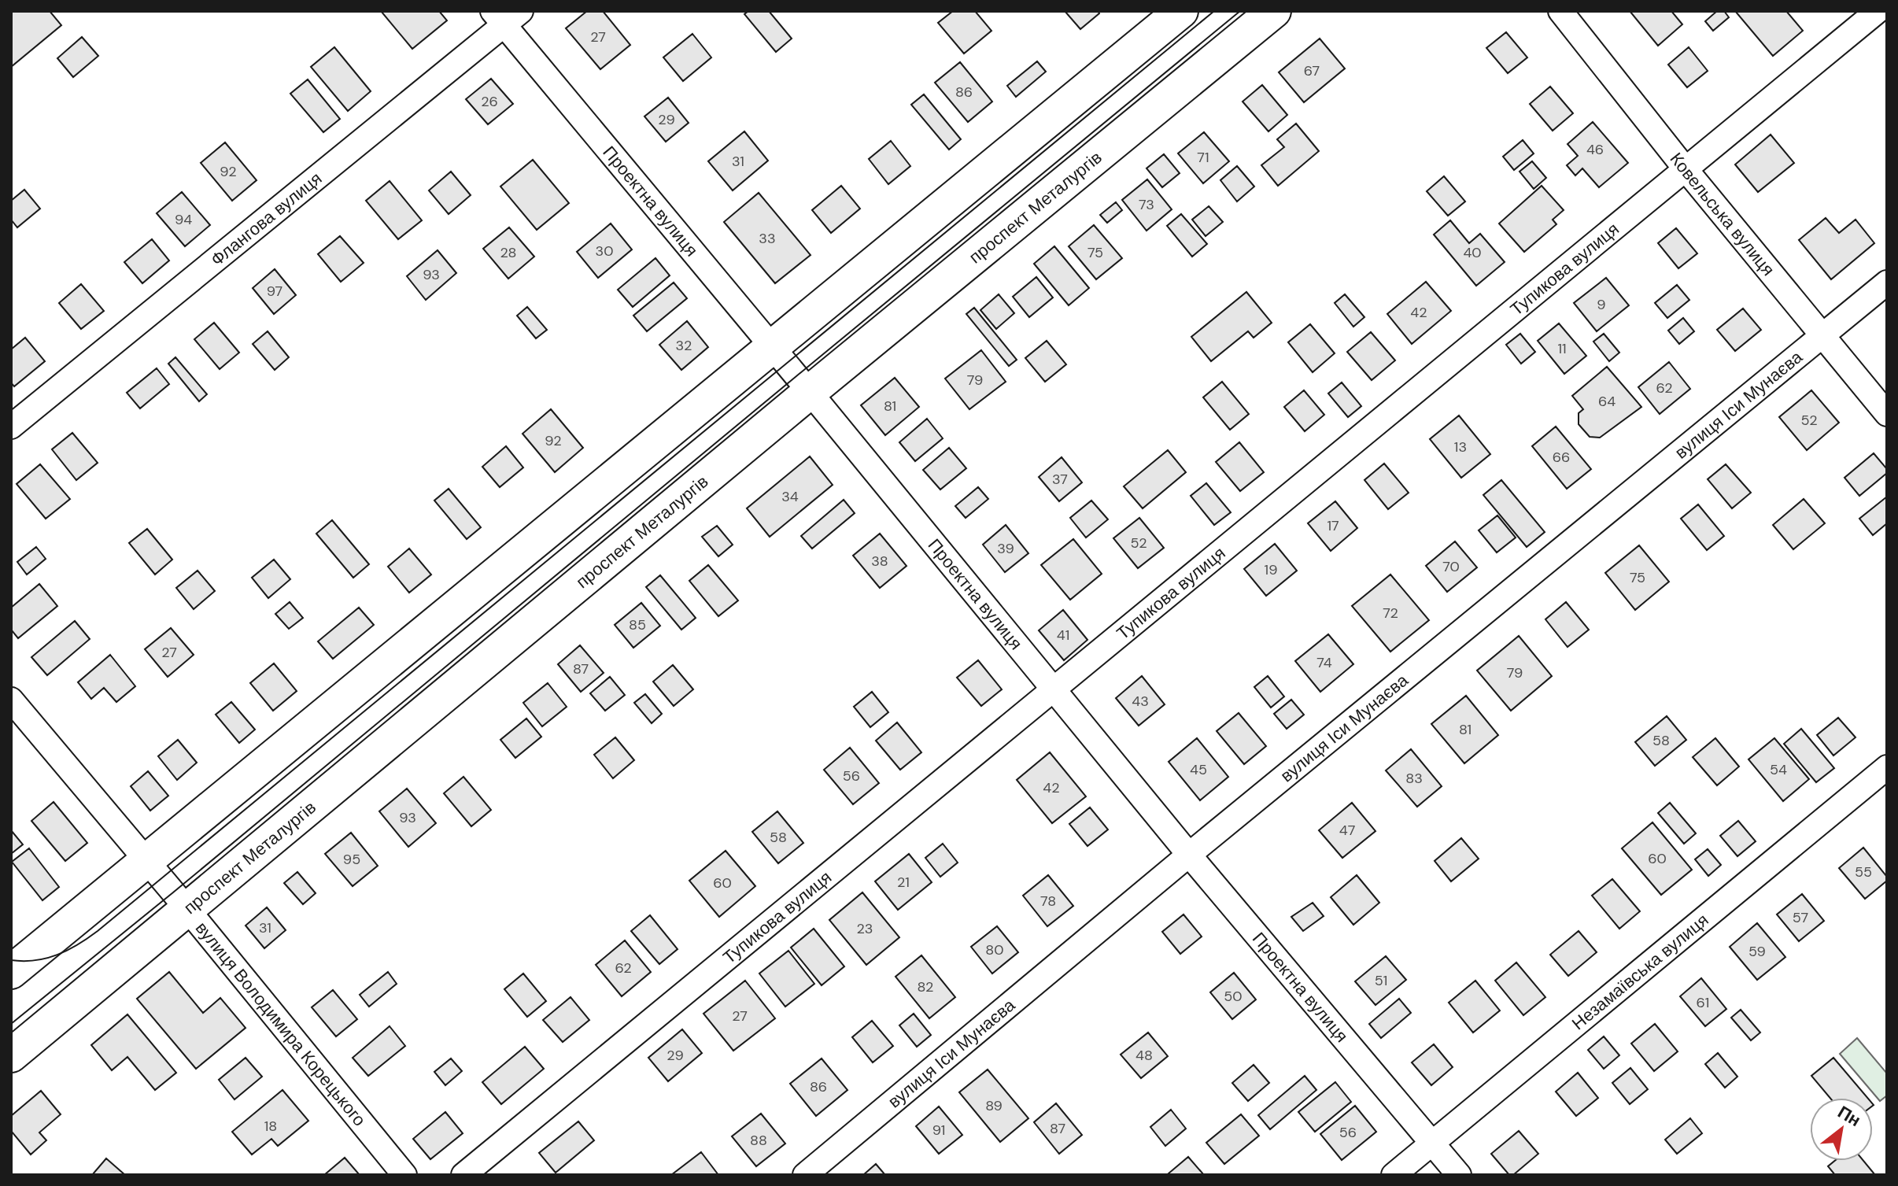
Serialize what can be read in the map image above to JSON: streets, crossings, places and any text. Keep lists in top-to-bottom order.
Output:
{
  "streets": {
    "main road": ["проспект Металургів"],
    "street": [
      "Проектна вулиця",
      "Ковельська вулиця",
      "Флангова вулиця",
      "Тупикова вулиця",
      "вулиця Іси Мунаєва",
      "Незамаївська вулиця",
      "вулиця Володимира Корецького"
    ]
  },
  "crossings": [
    ["Проектна вулиця", "проспект Металургів"],
    ["Проектна вулиця", "Флангова вулиця"],
    ["Проектна вулиця", "Тупикова вулиця"],
    ["Проектна вулиця", "вулиця Іси Мунаєва"],
    ["Проектна вулиця", "Незамаївська вулиця"],
    ["проспект Металургів", "вулиця Володимира Корецького"],
    ["Ковельська вулиця", "Тупикова вулиця"],
    ["Ковельська вулиця", "вулиця Іси Мунаєва"]
  ],
  "house_numbers": [
    "27",
    "67",
    "86",
    "26",
    "29",
    "46",
    "71",
    "31",
    "92",
    "73",
    "94",
    "33",
    "30",
    "28",
    "75",
    "40",
    "93",
    "97",
    "9",
    "42",
    "32",
    "11",
    "79",
    "62",
    "64",
    "81",
    "52",
    "92",
    "13",
    "66",
    "37",
    "34",
    "17",
    "52",
    "39",
    "38",
    "70",
    "19",
    "75",
    "72",
    "85",
    "41",
    "27",
    "74",
    "87",
    "79",
    "43",
    "81",
    "58",
    "45",
    "54",
    "56",
    "83",
    "42",
    "93",
    "47",
    "58",
    "60",
    "95",
    "55",
    "21",
    "60",
    "78",
    "57",
    "31",
    "23",
    "80",
    "59",
    "62",
    "51",
    "82",
    "50",
    "61",
    "27",
    "29",
    "48",
    "86",
    "89",
    "18",
    "87",
    "91",
    "56",
    "88"
  ],
  "north": "top right"
}
